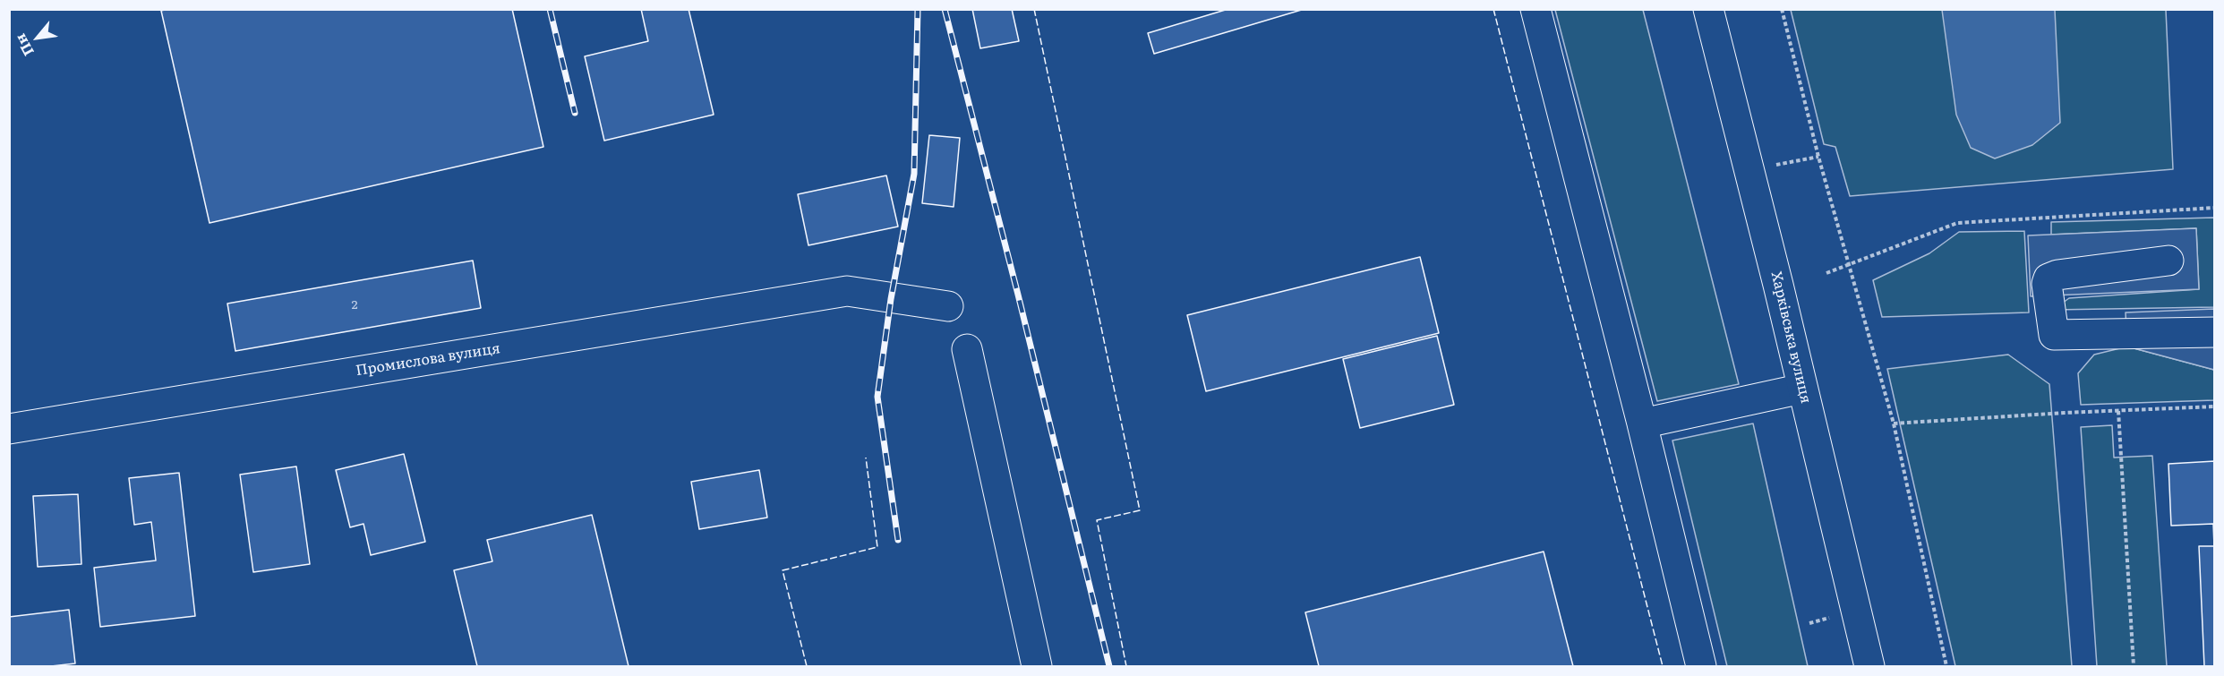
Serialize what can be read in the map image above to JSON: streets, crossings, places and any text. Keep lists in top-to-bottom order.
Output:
{
  "streets": {
    "street": ["Харківська вулиця", "Промислова вулиця"]
  },
  "house_numbers": ["2"],
  "north": "bottom left"
}
